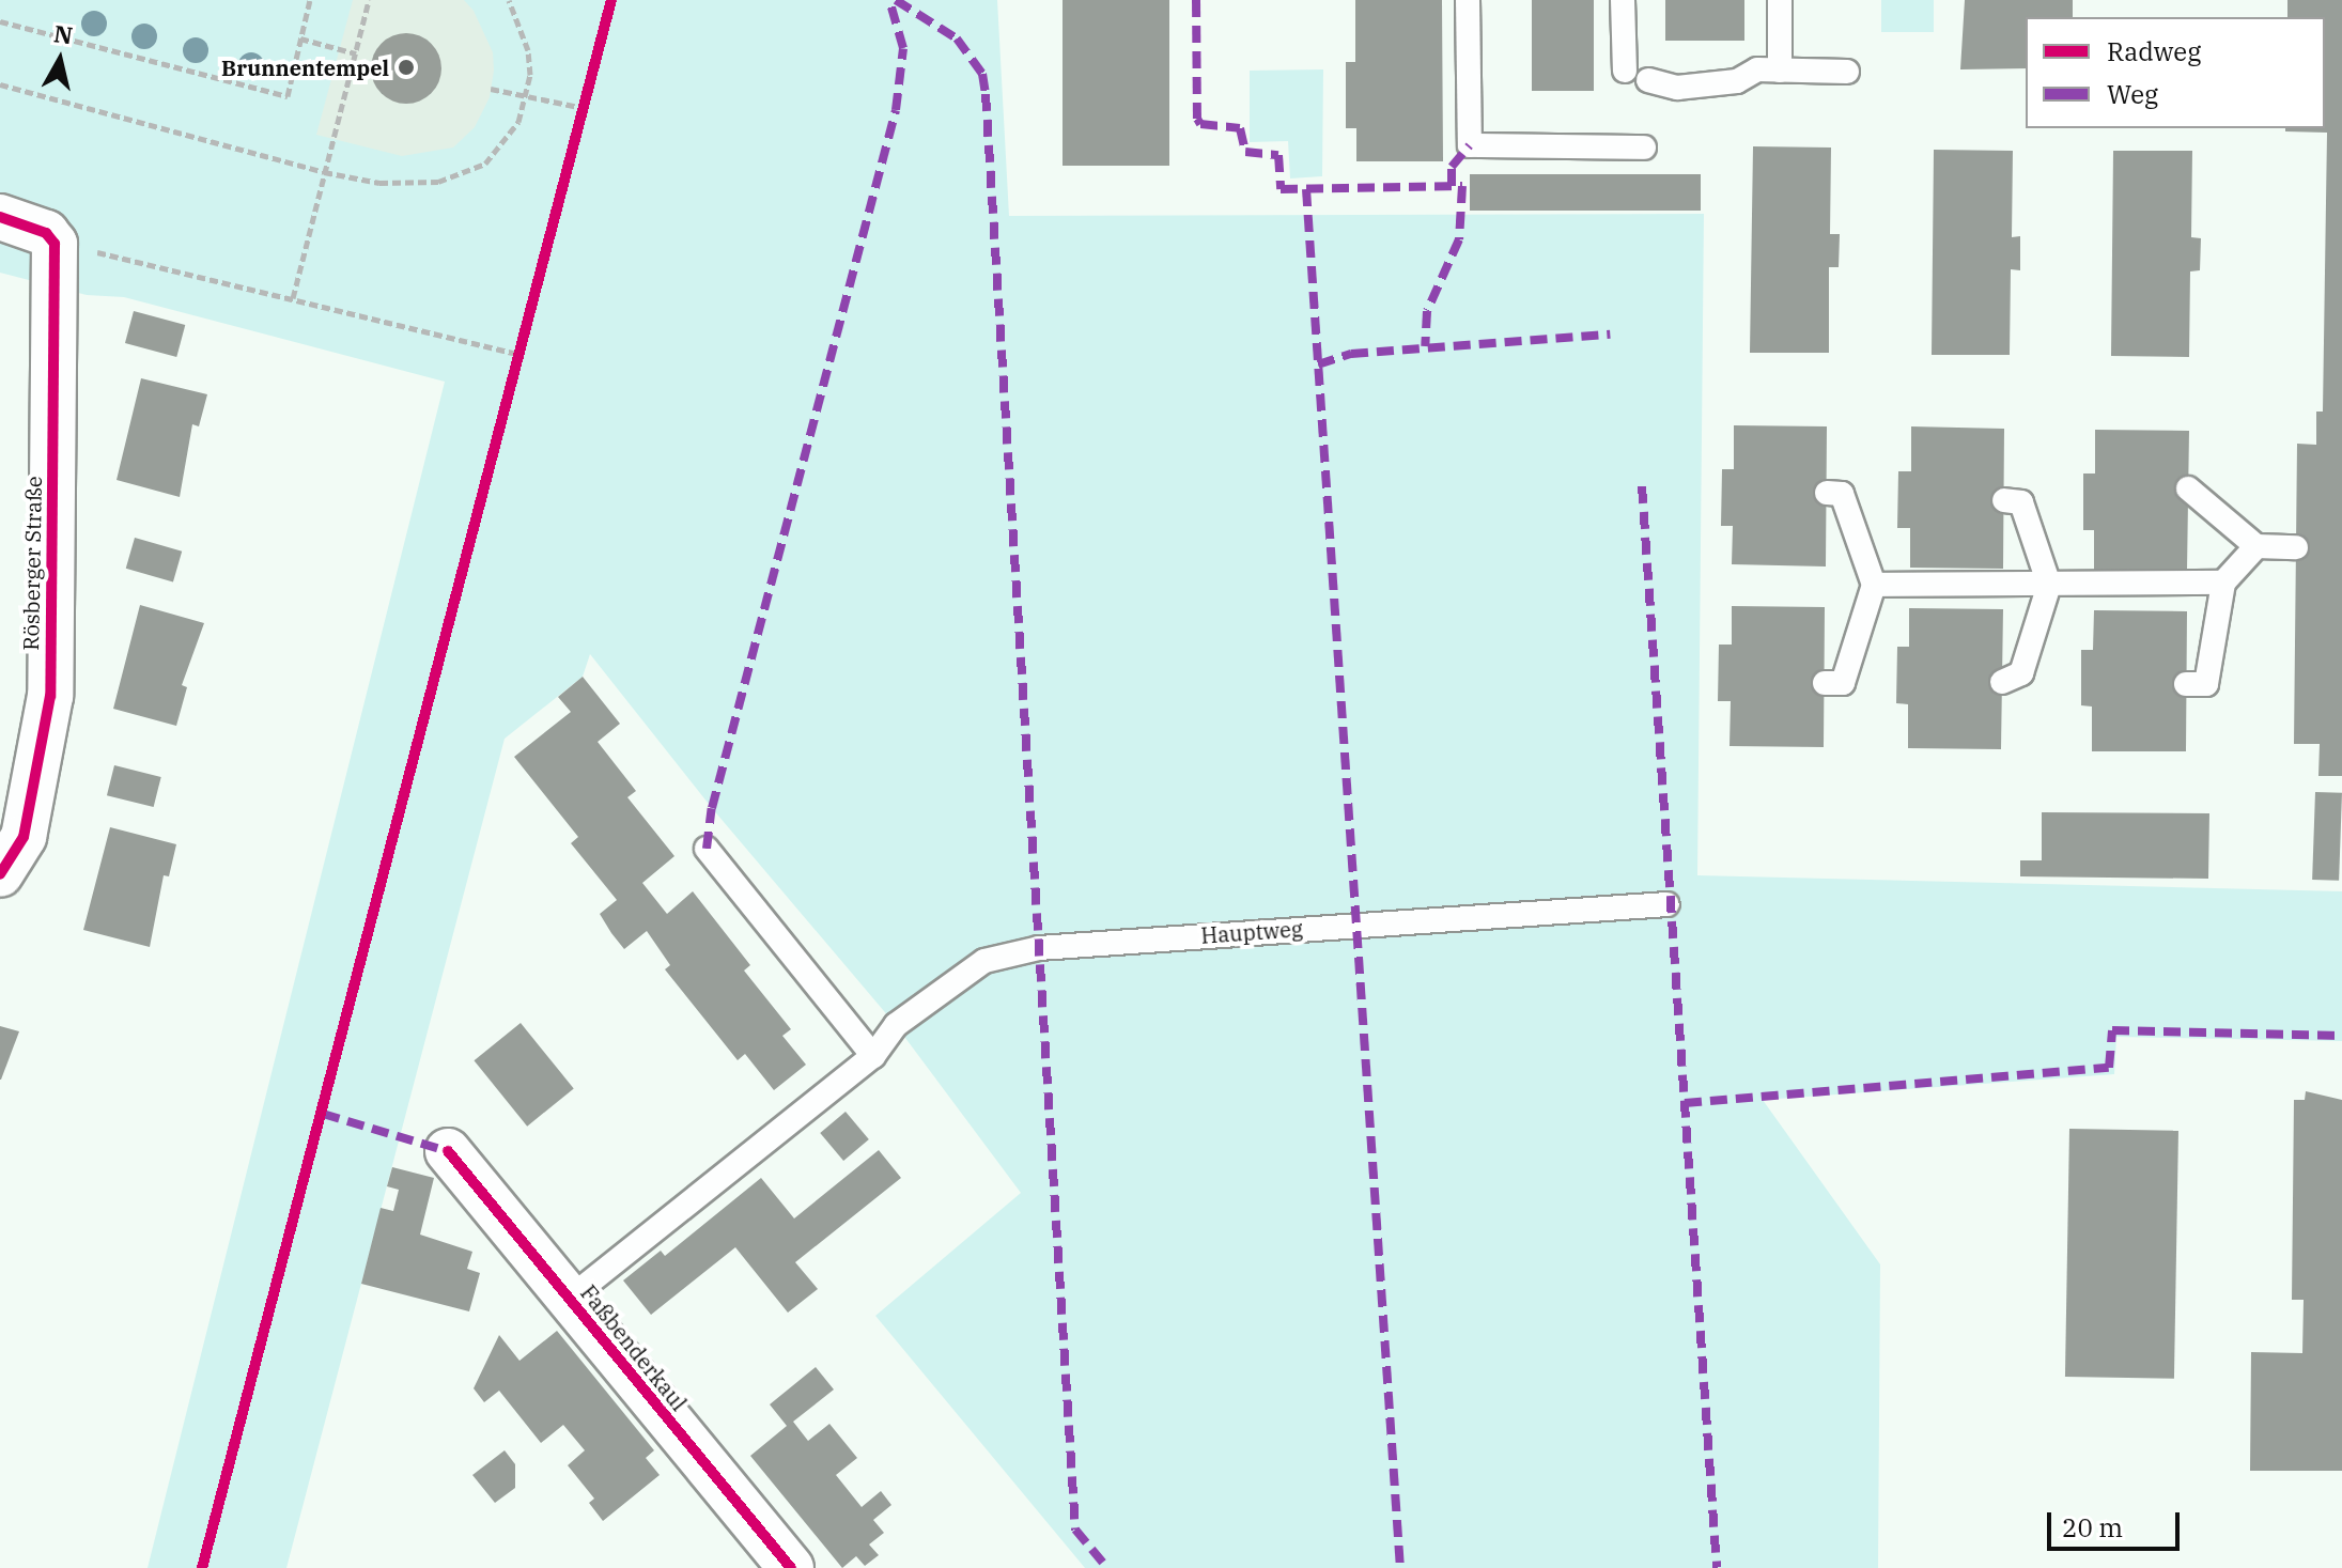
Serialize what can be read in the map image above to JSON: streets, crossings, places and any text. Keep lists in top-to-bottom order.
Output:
{
  "streets": {
    "street": ["Rösberger Straße", "Faßbenderkaul"],
    "lane": ["Hauptweg"]
  },
  "crossings": [
    ["Hauptweg", "Faßbenderkaul"]
  ],
  "places": ["Brunnentempel"],
  "legend": ["Radweg", "Weg"],
  "scale_bar": "20 m",
  "north": "top"
}
